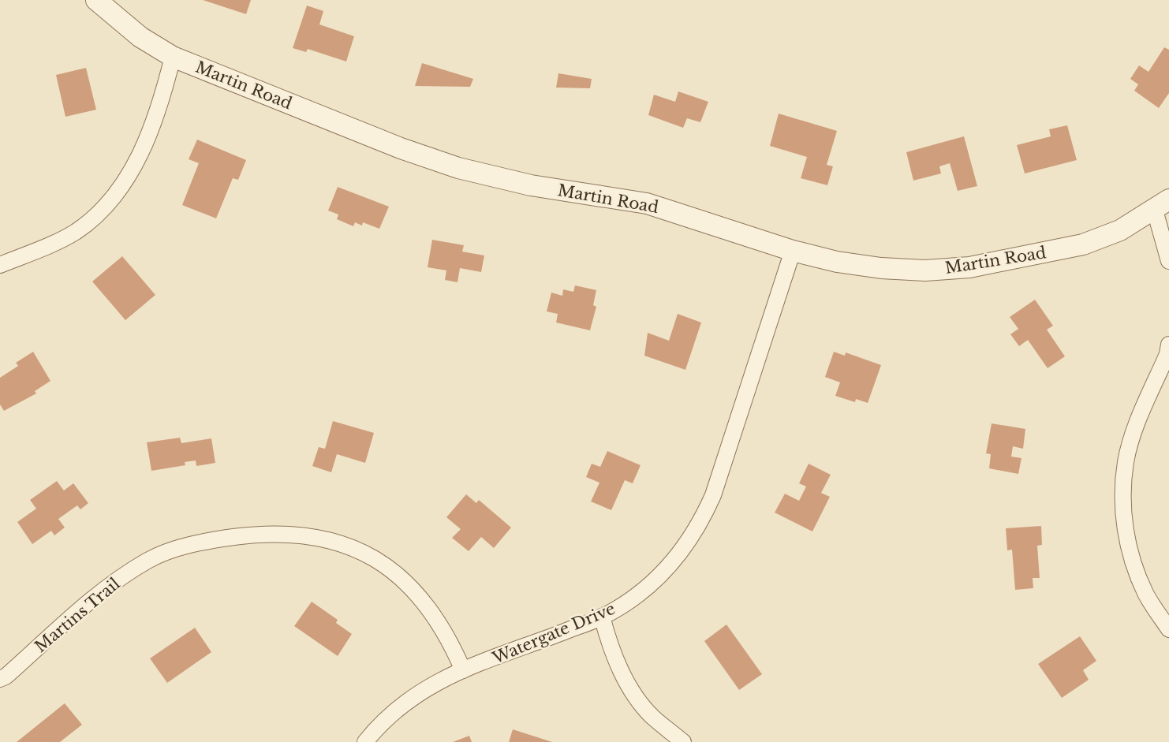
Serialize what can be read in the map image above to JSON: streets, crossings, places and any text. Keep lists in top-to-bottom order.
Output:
{
  "streets": {
    "street": ["Martin Road", "Martins Trail", "Watergate Drive"]
  },
  "crossings": [
    ["Martin Road", "Watergate Drive"],
    ["Martins Trail", "Watergate Drive"]
  ]
}
